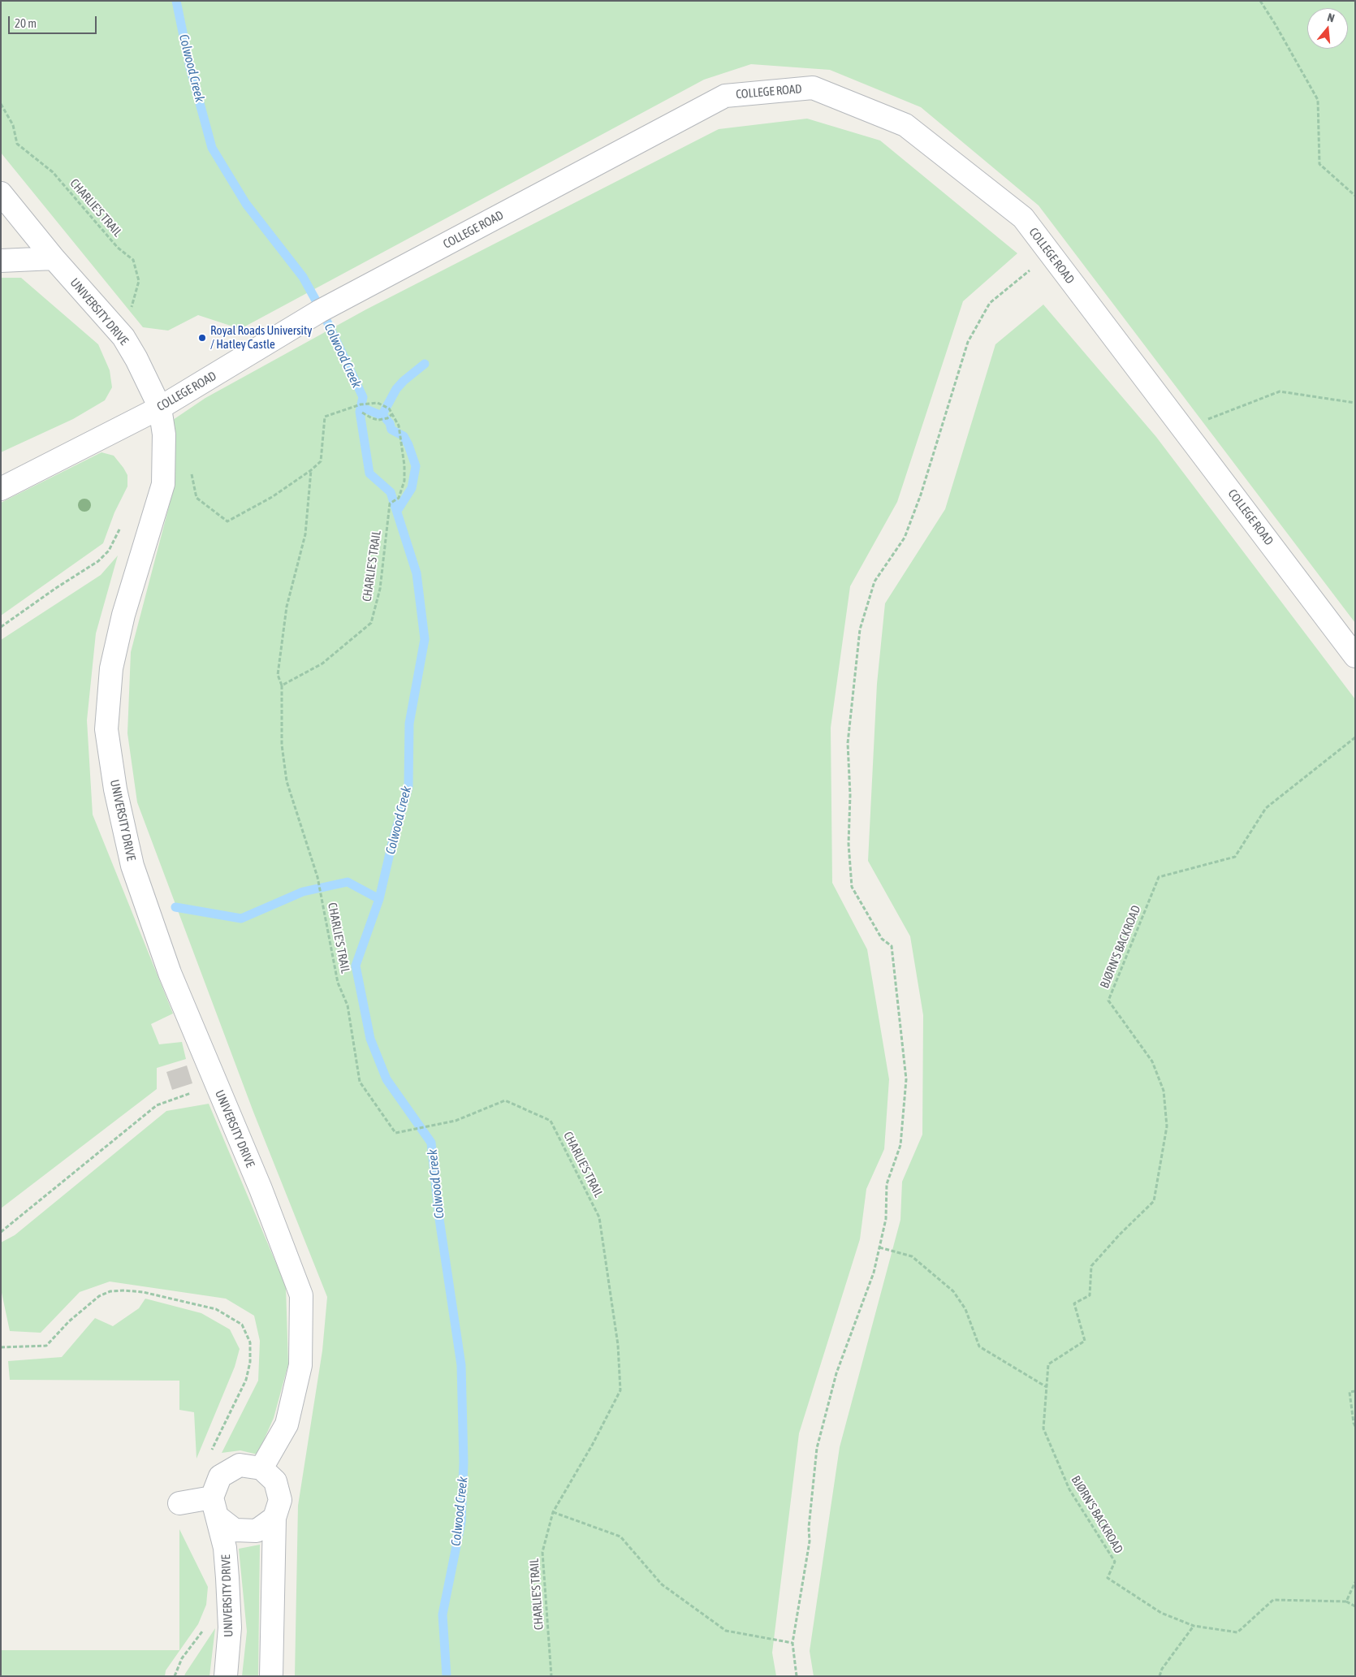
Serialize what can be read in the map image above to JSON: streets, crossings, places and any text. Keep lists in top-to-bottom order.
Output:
{
  "streets": {
    "street": ["COLLEGE ROAD", "UNIVERSITY DRIVE"],
    "path": ["CHARLIE'S TRAIL", "BJØRN'S BACKROAD"]
  },
  "crossings": [
    ["COLLEGE ROAD", "UNIVERSITY DRIVE"],
    ["CHARLIE'S TRAIL", "UNIVERSITY DRIVE"]
  ],
  "water": ["Colwood Creek"],
  "places": ["Royal Roads University / Hatley Castle"],
  "scale_bar": "20 m",
  "north": "top"
}
